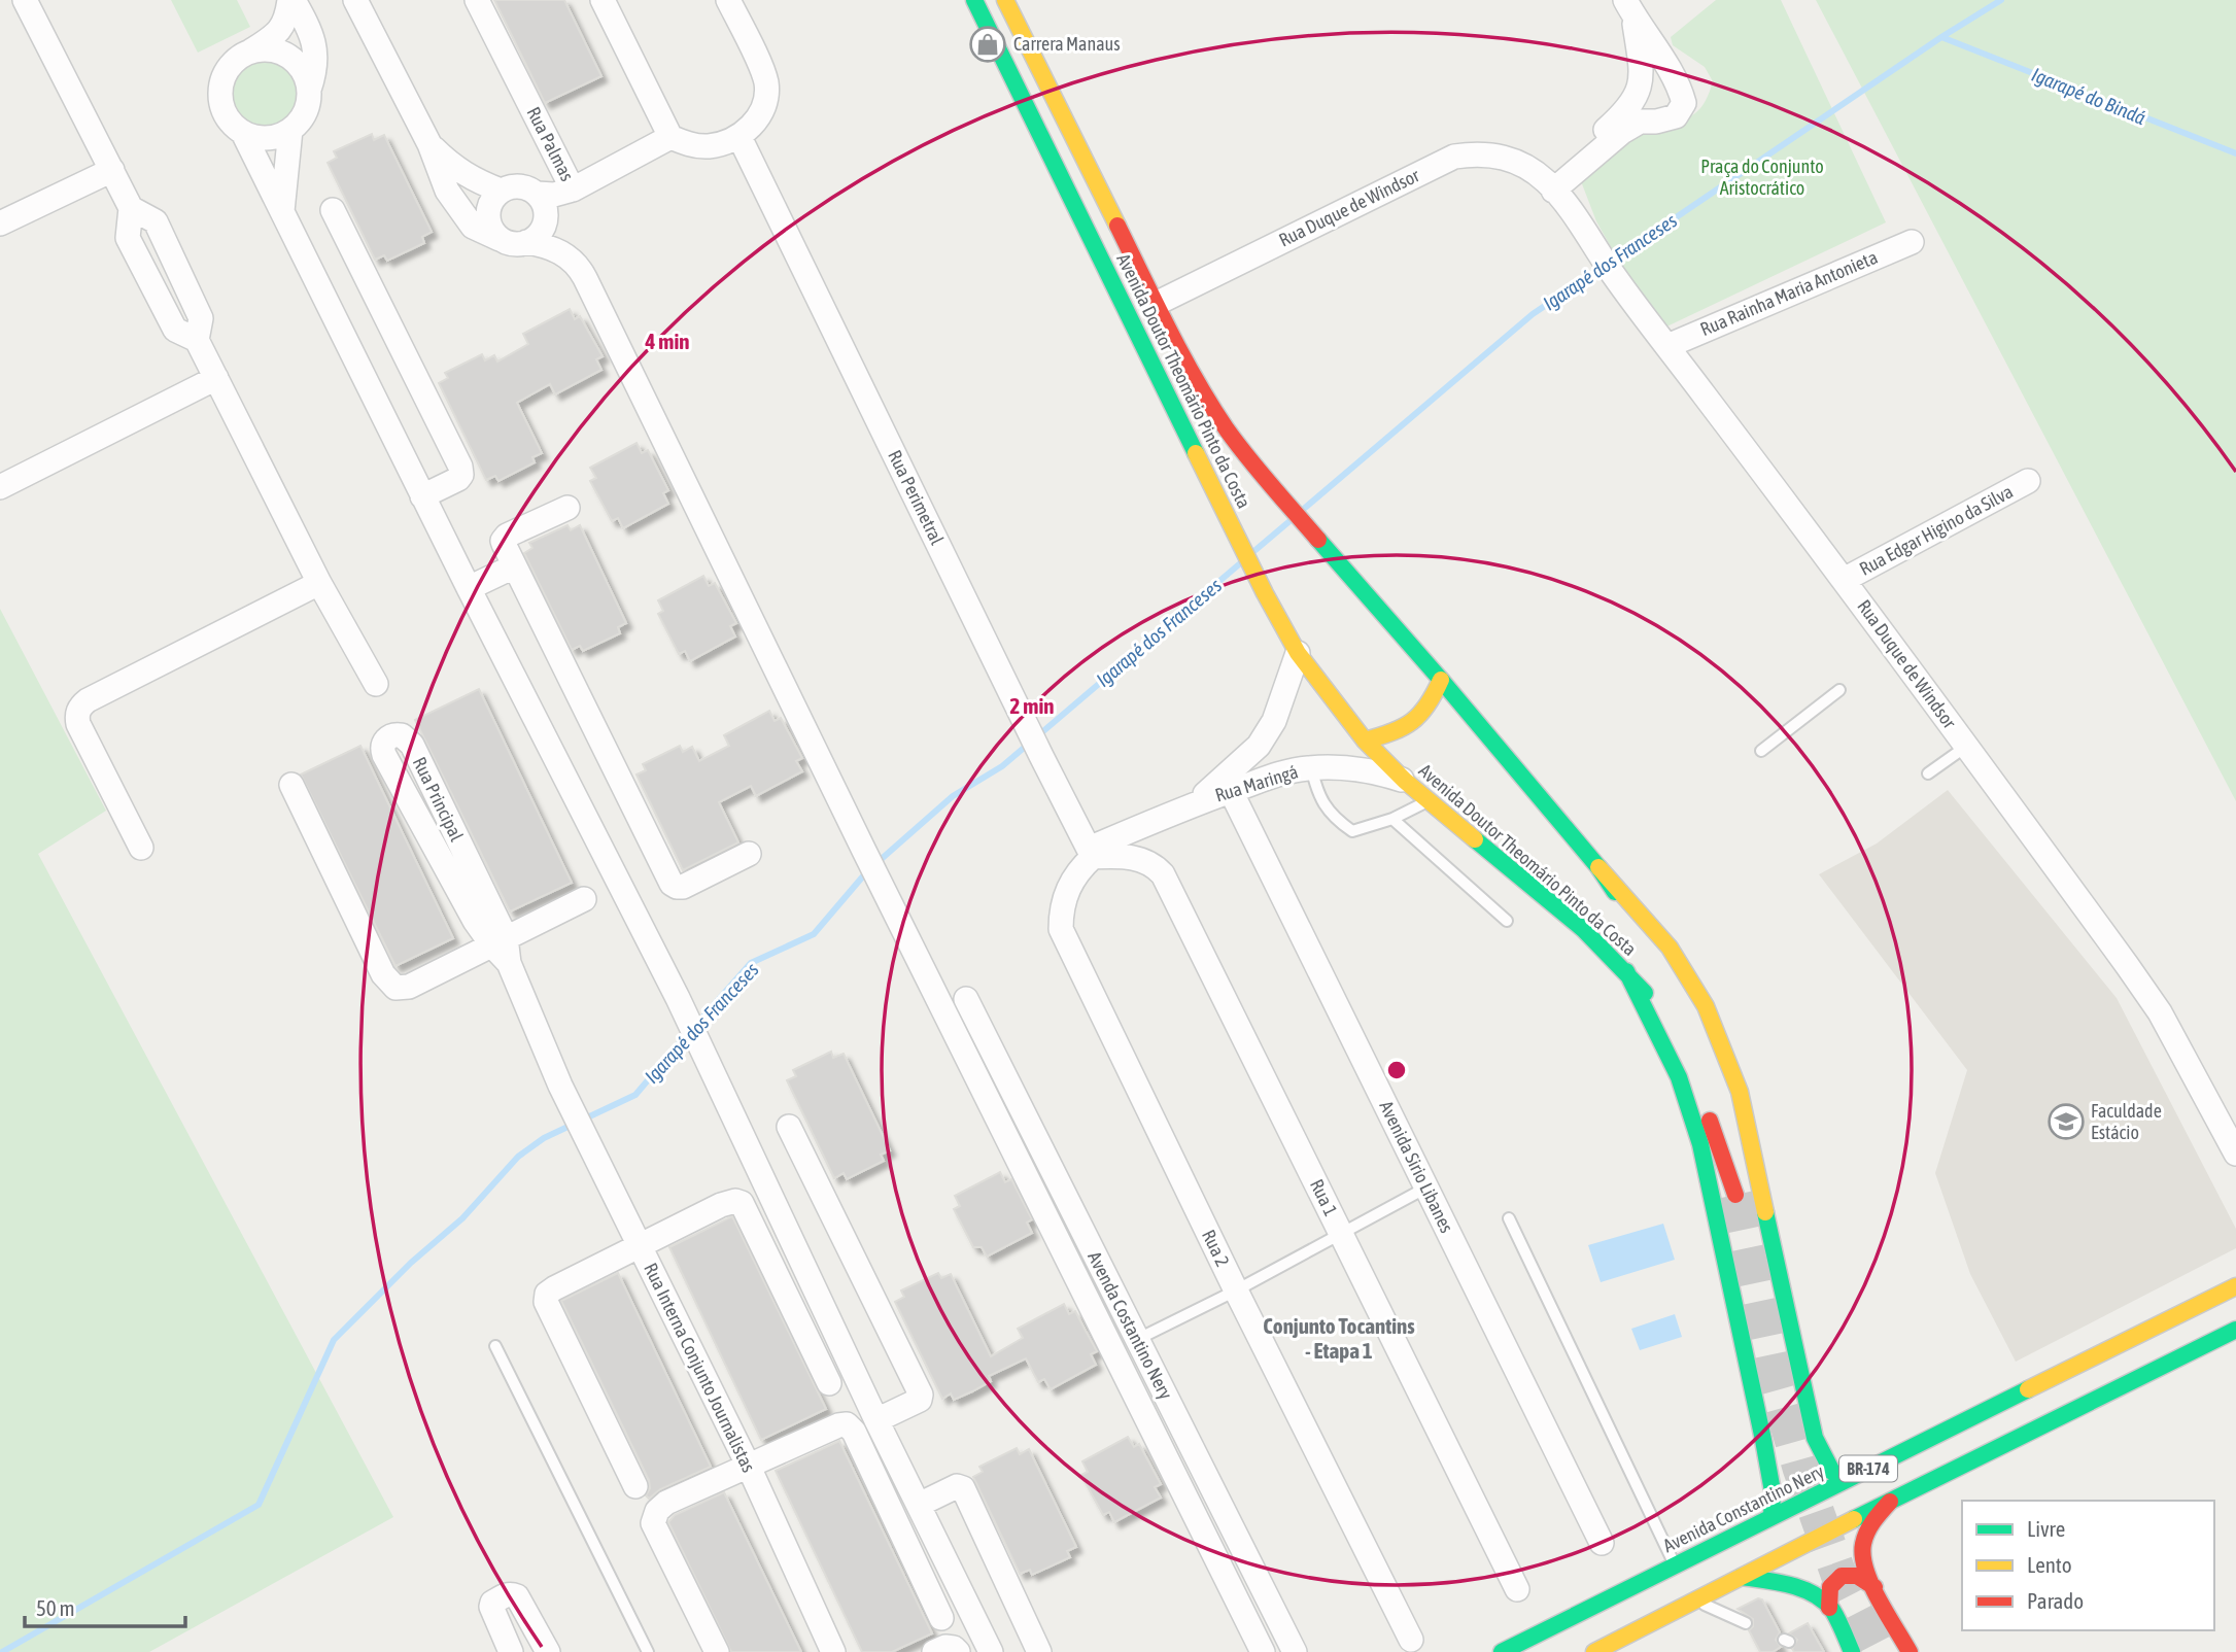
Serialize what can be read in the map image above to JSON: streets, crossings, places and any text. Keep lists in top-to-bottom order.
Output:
{
  "streets": {
    "main road": ["Avenida Doutor Theomário Pinto da Costa", "BR-174", "Avenida Constantino Nery"],
    "street": [
      "Rua Palmas",
      "Rua Duque de Windsor",
      "Rua Rainha Maria Antonieta",
      "Rua Perimetral",
      "Rua Edgar Higino da Silva",
      "Rua Maringá",
      "Rua Principal",
      "Avenida Sirio Libanes",
      "Rua 1",
      "Rua 2",
      "Avenda Costantino Nery",
      "Rua Interna Conjunto Journalistas"
    ]
  },
  "crossings": [
    ["Rua Duque de Windsor", "Rua Rainha Maria Antonieta"],
    ["Rua Duque de Windsor", "Avenida Doutor Theomário Pinto da Costa"],
    ["Rua Duque de Windsor", "Rua Edgar Higino da Silva"],
    ["Avenida Doutor Theomário Pinto da Costa", "Rua Maringá"],
    ["Rua Perimetral", "Rua Maringá"],
    ["Rua Perimetral", "Rua 1"],
    ["Rua Perimetral", "Rua 2"],
    ["Rua Maringá", "Avenida Sirio Libanes"],
    ["Rua Maringá", "Rua 1"],
    ["Rua Maringá", "Rua 2"],
    ["Rua Principal", "Rua Interna Conjunto Journalistas"],
    ["Rua 1", "Rua 2"]
  ],
  "districts": ["Conjunto Tocantins - Etapa 1"],
  "water": ["Igarapé do Bindá", "Igarapé dos Franceses"],
  "parks": ["Praça do Conjunto Aristocrático"],
  "places": {
    "shop": ["Carrera Manaus"],
    "school or university": ["Faculdade Estácio"]
  },
  "legend": ["Livre", "Lento", "Parado"],
  "scale_bar": "50 m",
  "rings": ["4 min", "2 min"]
}
